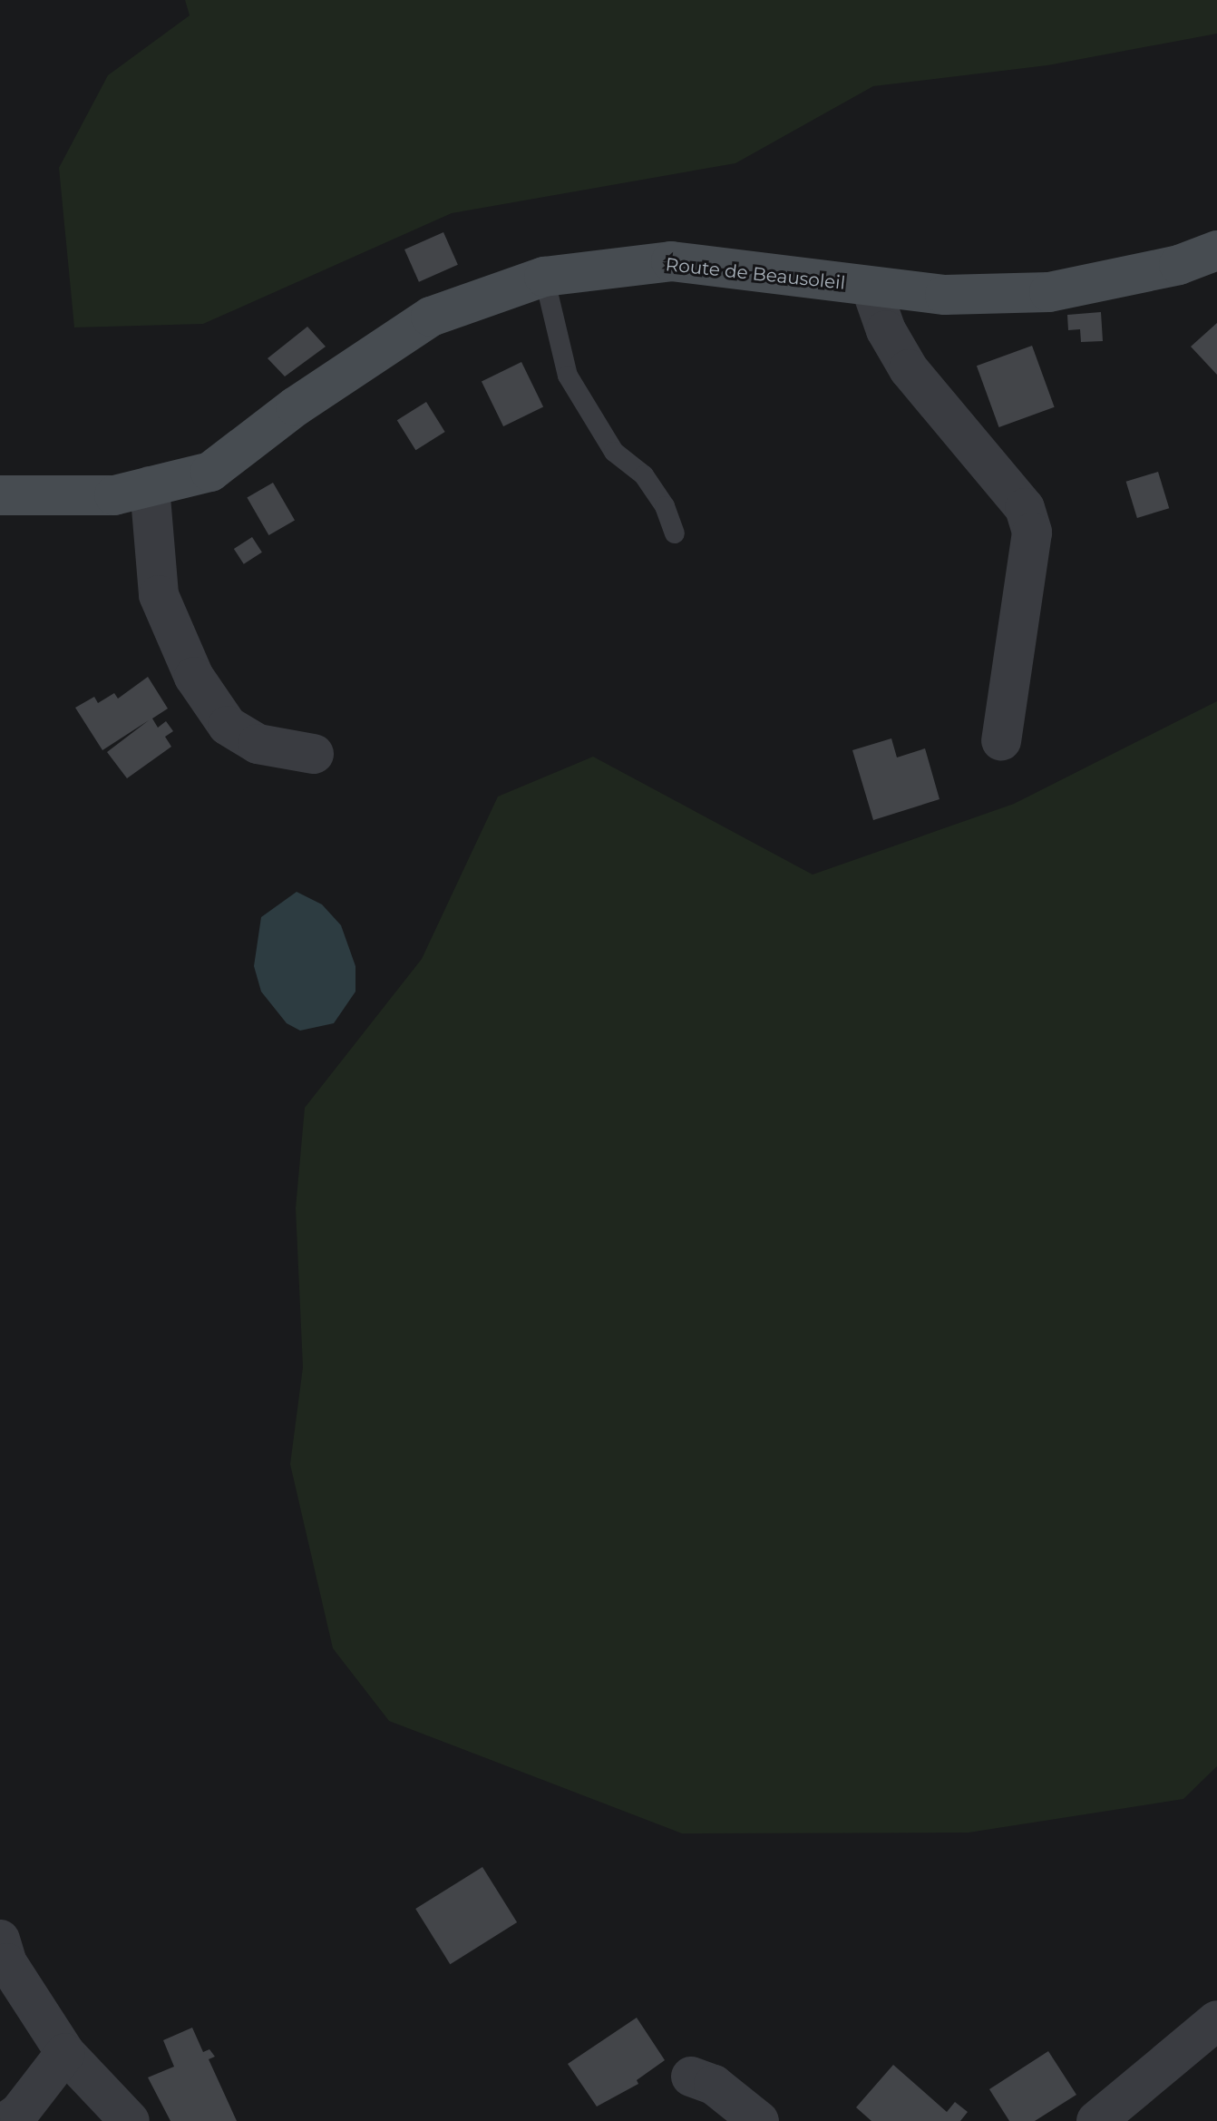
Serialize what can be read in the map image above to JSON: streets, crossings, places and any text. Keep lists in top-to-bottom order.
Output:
{
  "streets": {
    "street": ["Route de Beausoleil"]
  }
}
